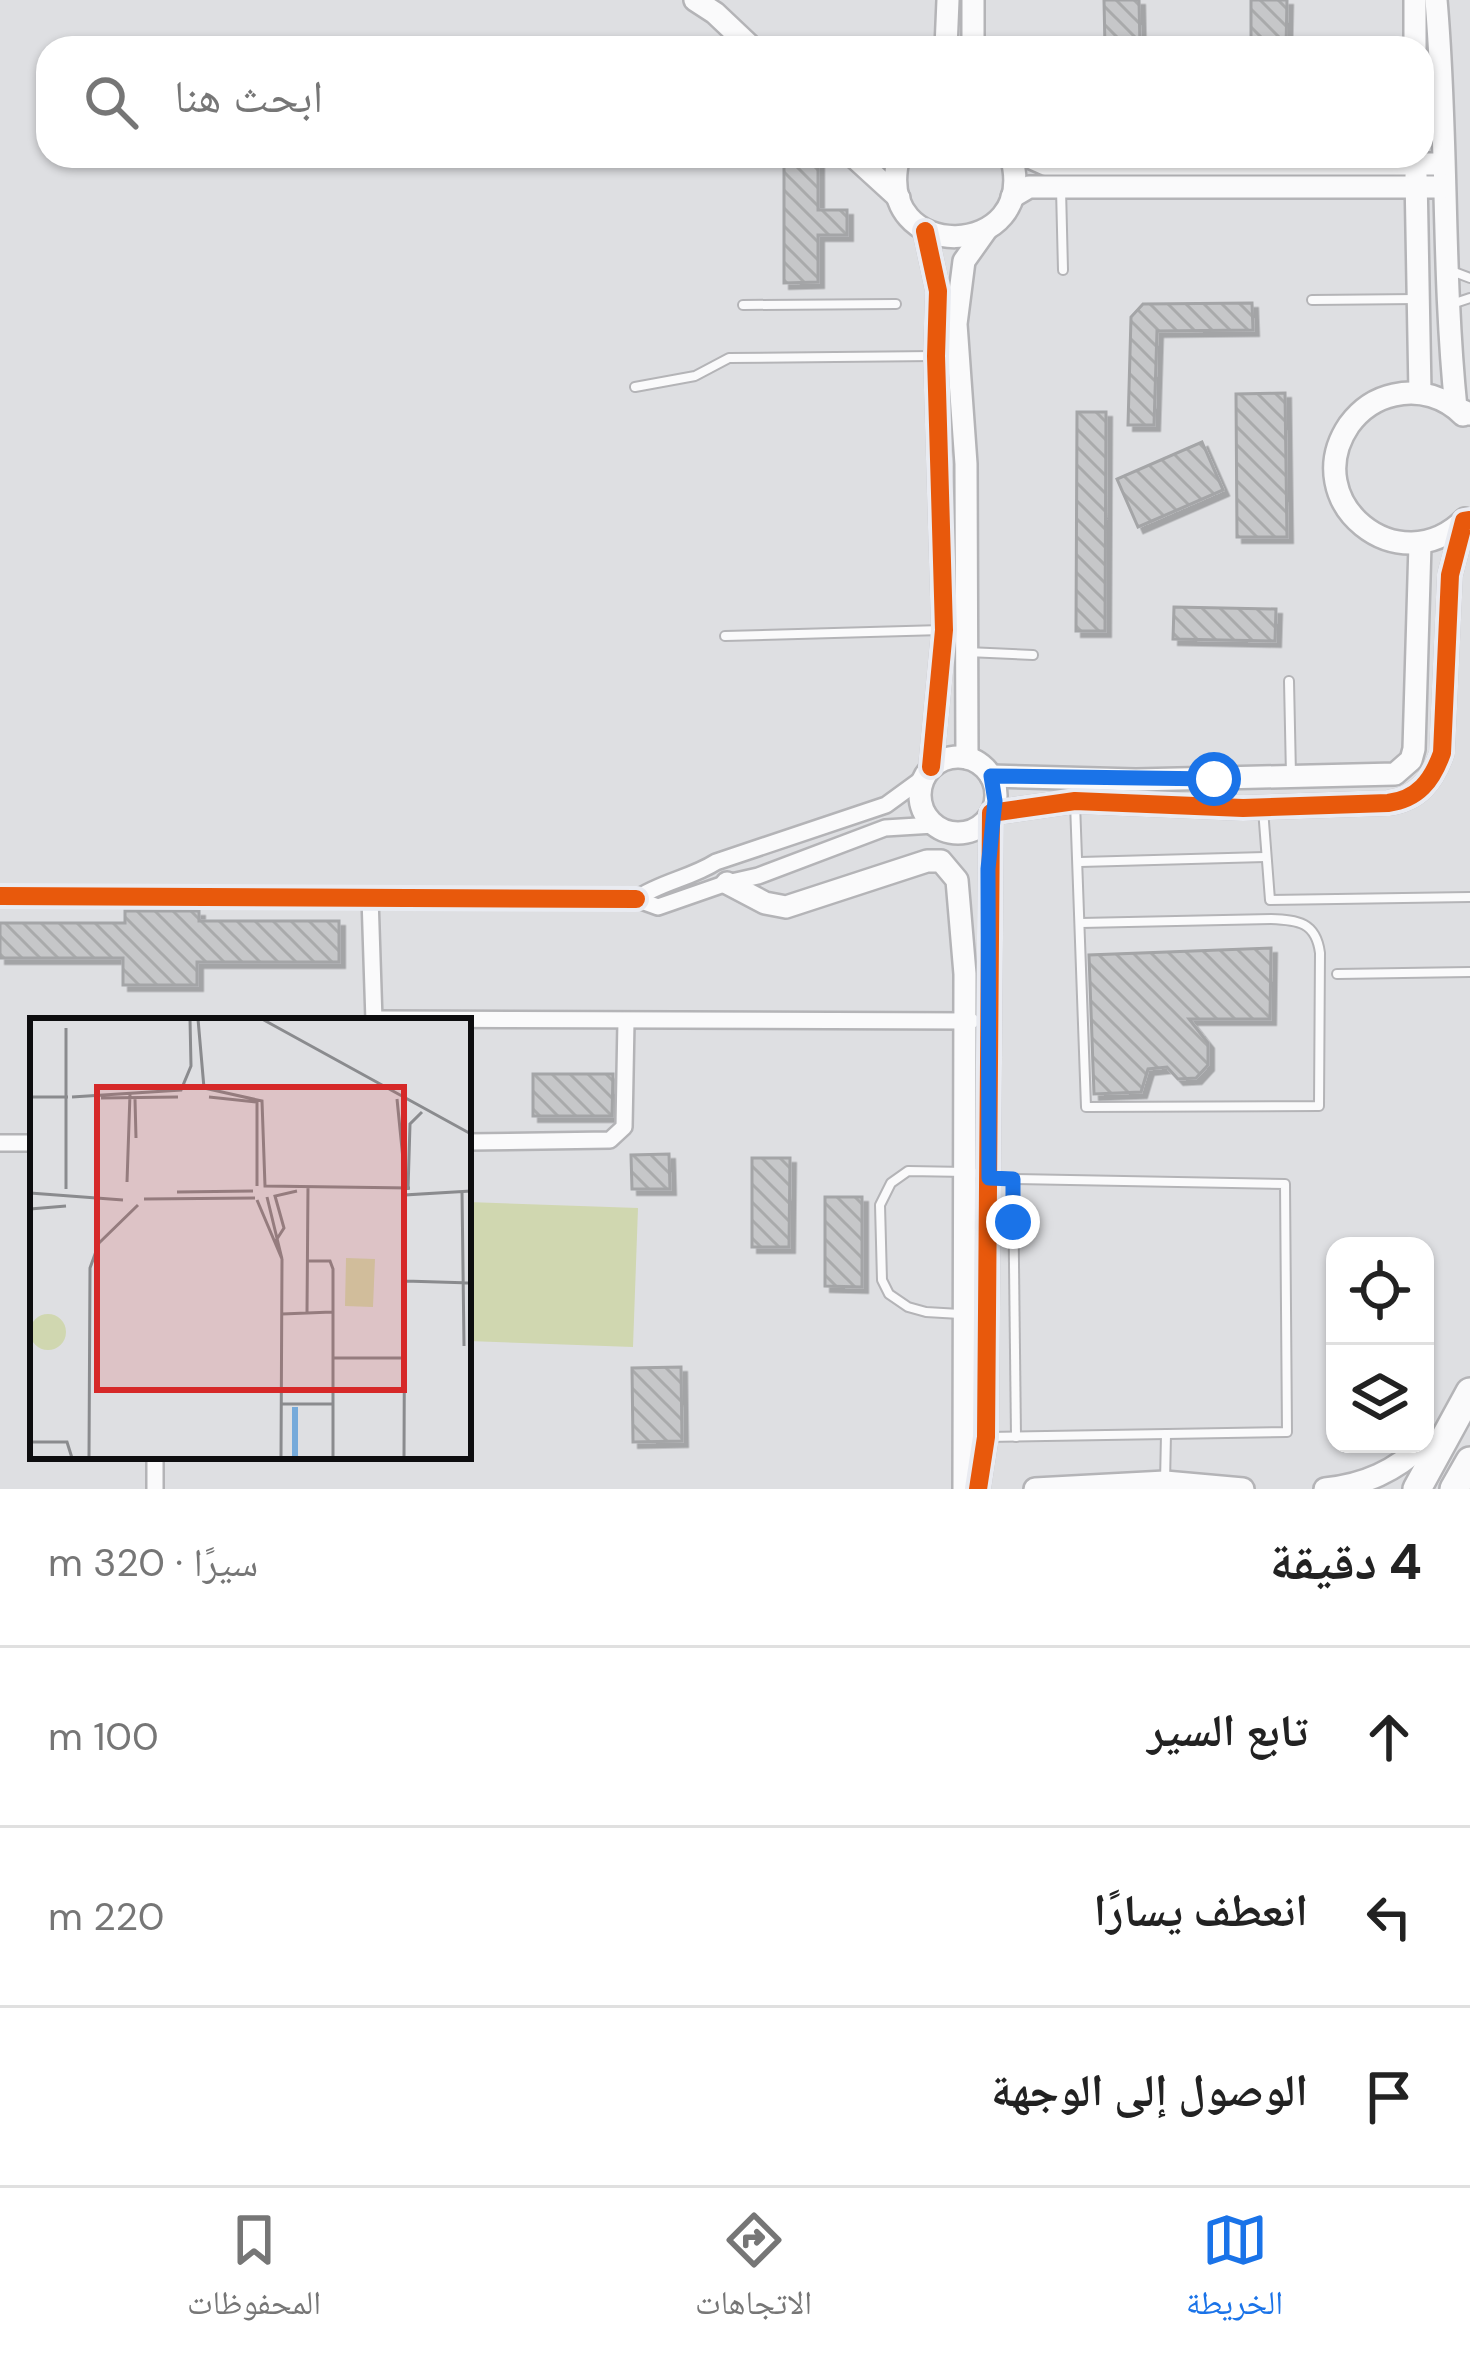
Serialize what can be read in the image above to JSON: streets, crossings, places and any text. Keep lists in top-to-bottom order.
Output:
{
  "page": {
    "search": "ابحث هنا",
    "heading": ["4 دقيقة", "سيرًا · 320 m"],
    "list": [
      ["تابع السير", "100 m"],
      ["انعطف يسارًا", "220 m"],
      "الوصول إلى الوجهة"
    ],
    "nav": ["الخريطة", "الاتجاهات", "المحفوظات"]
  }
}
